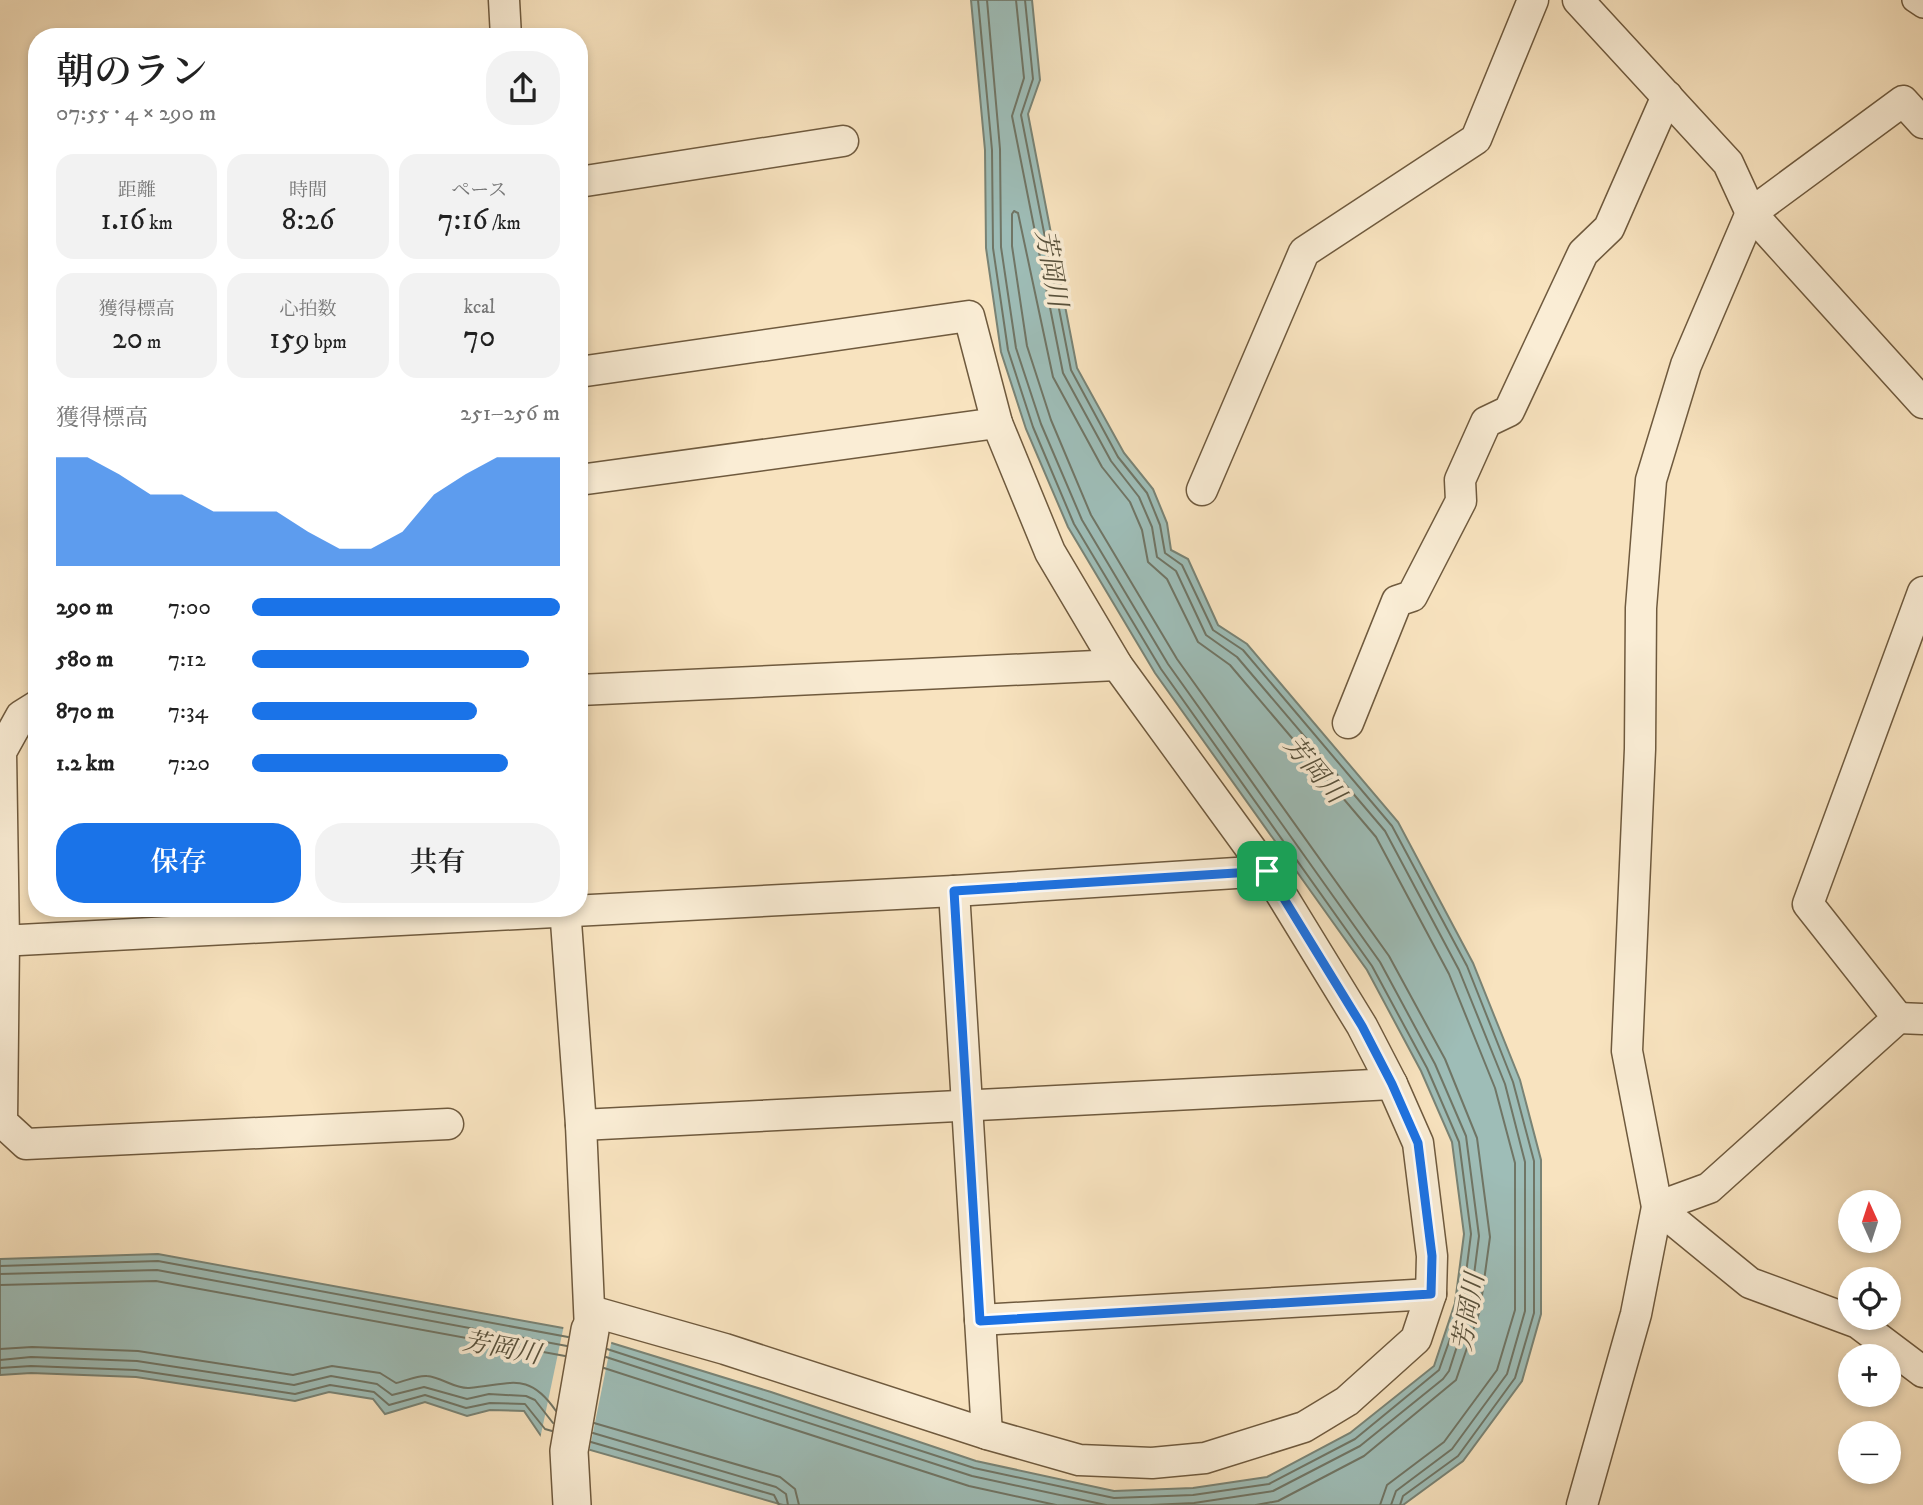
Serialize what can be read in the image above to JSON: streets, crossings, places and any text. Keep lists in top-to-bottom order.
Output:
{
  "water": ["芳岡川"],
  "north": "top",
  "page": {
    "heading": ["朝のラン", "07:55 · 4 × 290 m"],
    "stats": [
      ["距離", "1.16 km"],
      ["時間", "8:26"],
      ["ペース", "7:16 /km"],
      ["獲得標高", "20 m"],
      ["心拍数", "159 bpm"],
      ["kcal", "70"]
    ],
    "chart": ["獲得標高", "251–256 m"],
    "list": [
      {
        "name": "290 m",
        "note": "7:00"
      },
      {
        "name": "580 m",
        "note": "7:12"
      },
      {
        "name": "870 m",
        "note": "7:34"
      },
      {
        "name": "1.2 km",
        "note": "7:20"
      }
    ],
    "buttons": ["保存", "共有"],
    "map_buttons": ["+", "−"]
  }
}
